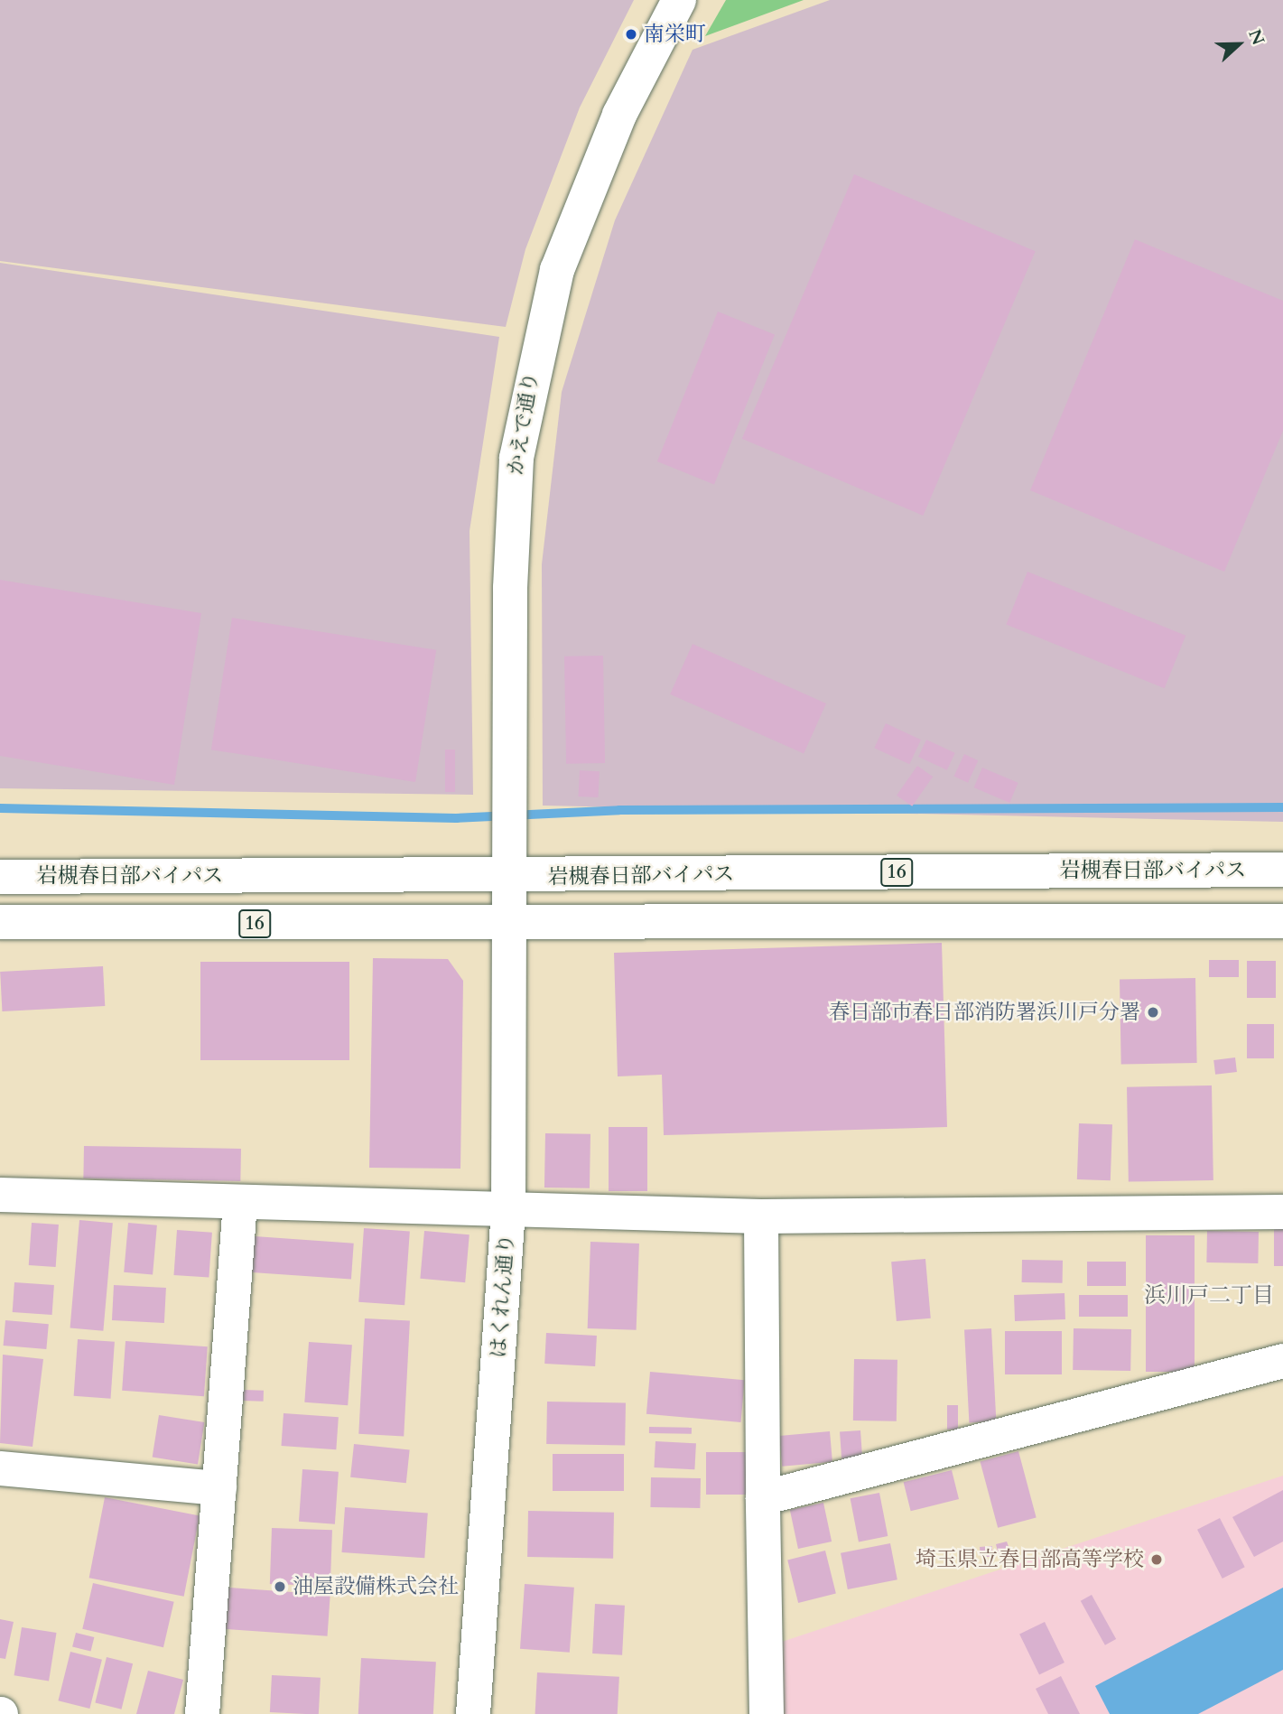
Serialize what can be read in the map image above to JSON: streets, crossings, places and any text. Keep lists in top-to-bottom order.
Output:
{
  "streets": {
    "main road": [
      "かえで通り",
      "岩槻春日部バイパス",
      "16",
      "はくれん通り"
    ]
  },
  "crossings": [
    ["かえで通り", "岩槻春日部バイパス"],
    ["かえで通り", "はくれん通り"],
    ["岩槻春日部バイパス", "はくれん通り"],
    ["16", "はくれん通り"]
  ],
  "districts": ["浜川戸二丁目"],
  "places": [
    "南栄町",
    "春日部市春日部消防署浜川戸分署",
    "埼玉県立春日部高等学校",
    "油屋設備株式会社"
  ],
  "north": "right"
}
